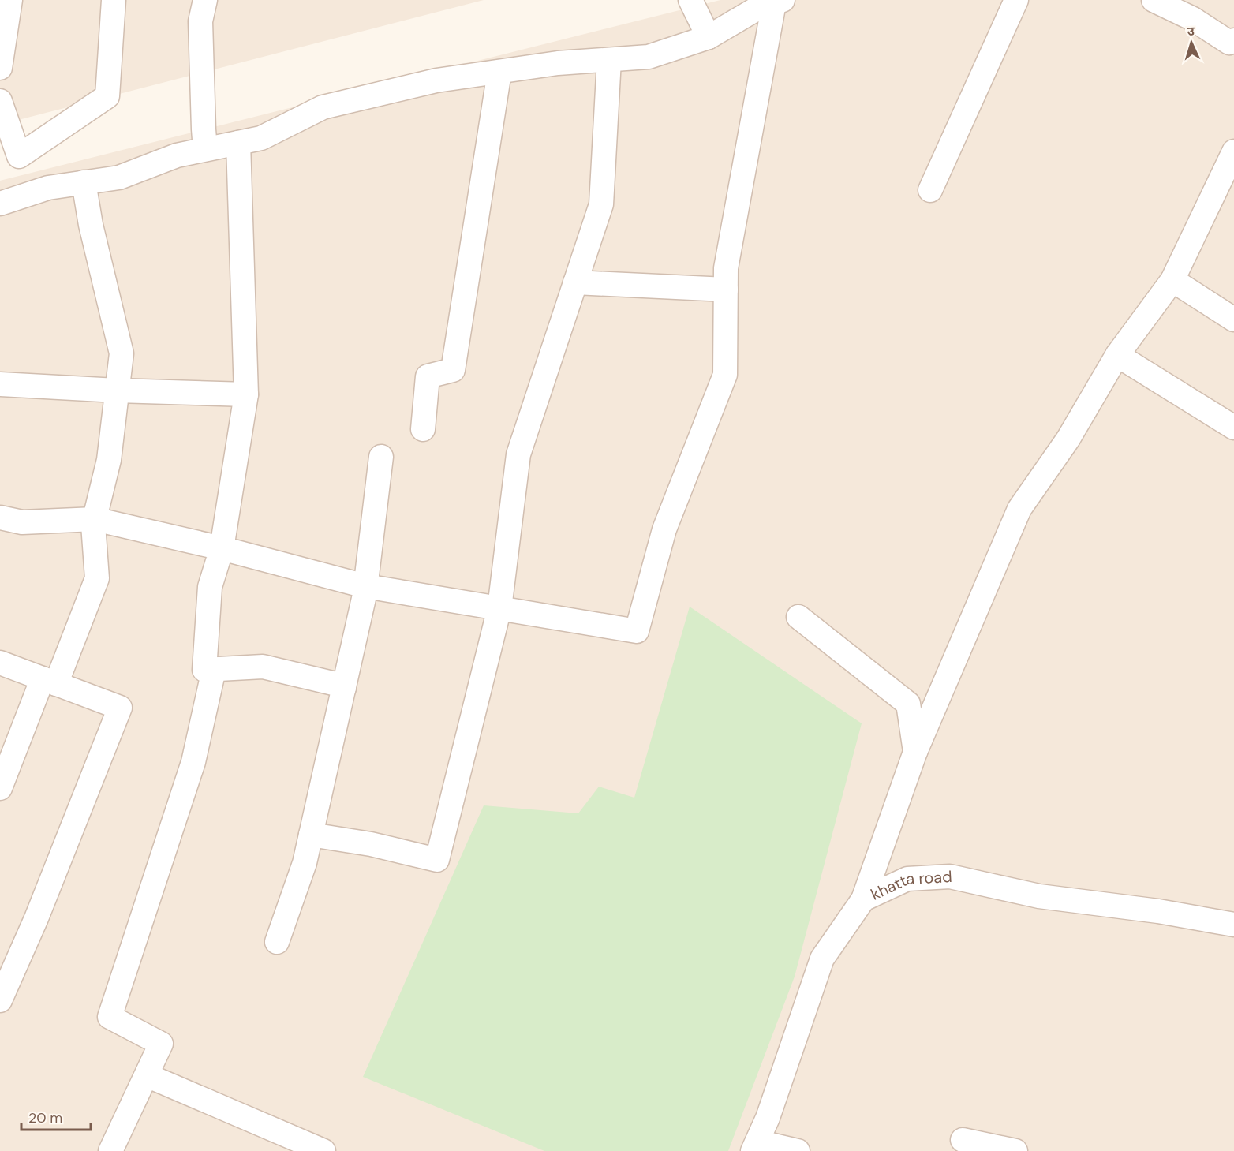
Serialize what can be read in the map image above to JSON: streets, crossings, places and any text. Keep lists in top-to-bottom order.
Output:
{
  "streets": {
    "street": ["khatta road"]
  },
  "scale_bar": "20 m",
  "north": "top"
}
